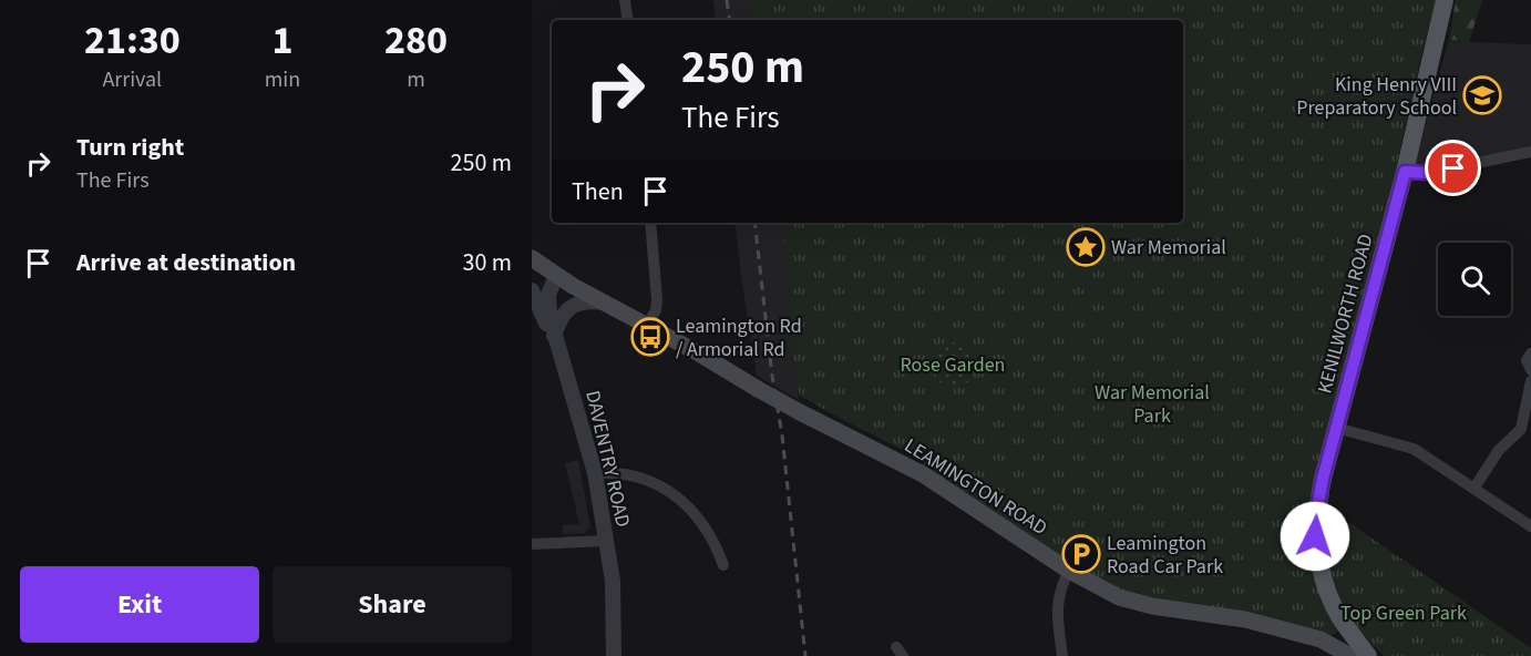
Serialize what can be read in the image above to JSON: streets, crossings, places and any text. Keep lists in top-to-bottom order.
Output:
{
  "streets": {
    "main road": ["KENILWORTH ROAD", "LEAMINGTON ROAD"],
    "street": ["DAVENTRY ROAD"]
  },
  "crossings": [
    ["KENILWORTH ROAD", "LEAMINGTON ROAD"],
    ["DAVENTRY ROAD", "LEAMINGTON ROAD"]
  ],
  "parks": ["Rose Garden", "War Memorial Park", "Top Green Park"],
  "places": {
    "school or university": ["King Henry VIII Preparatory School"],
    "place": ["War Memorial"],
    "bus stop": ["Leamington Rd / Armorial Rd"],
    "parking": ["Leamington Road Car Park"]
  },
  "page": {
    "eta": [
      "21:30",
      "Arrival",
      "1",
      "min",
      "280",
      "m"
    ],
    "turn": ["250 m", "The Firs"],
    "list": [
      {
        "name": "Turn right",
        "note": "The Firs",
        "value": "250 m"
      },
      {
        "name": "Arrive at destination",
        "value": "30 m"
      }
    ],
    "then": "Then",
    "buttons": ["Exit", "Share"]
  }
}
